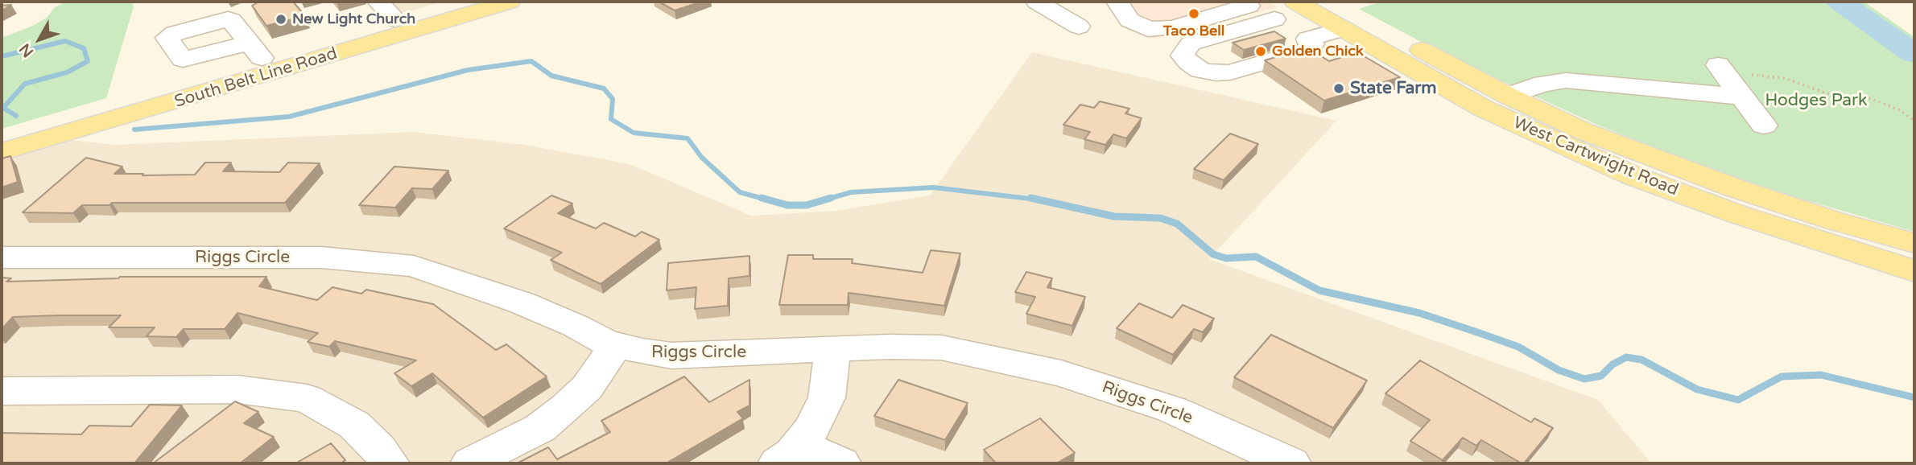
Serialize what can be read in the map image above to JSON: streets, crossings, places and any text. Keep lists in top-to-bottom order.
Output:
{
  "streets": {
    "main road": ["South Belt Line Road", "West Cartwright Road"],
    "street": ["Riggs Circle"]
  },
  "parks": ["Hodges Park"],
  "places": [
    "Taco Bell",
    "New Light Church",
    "Golden Chick",
    "State Farm"
  ],
  "north": "bottom left"
}
